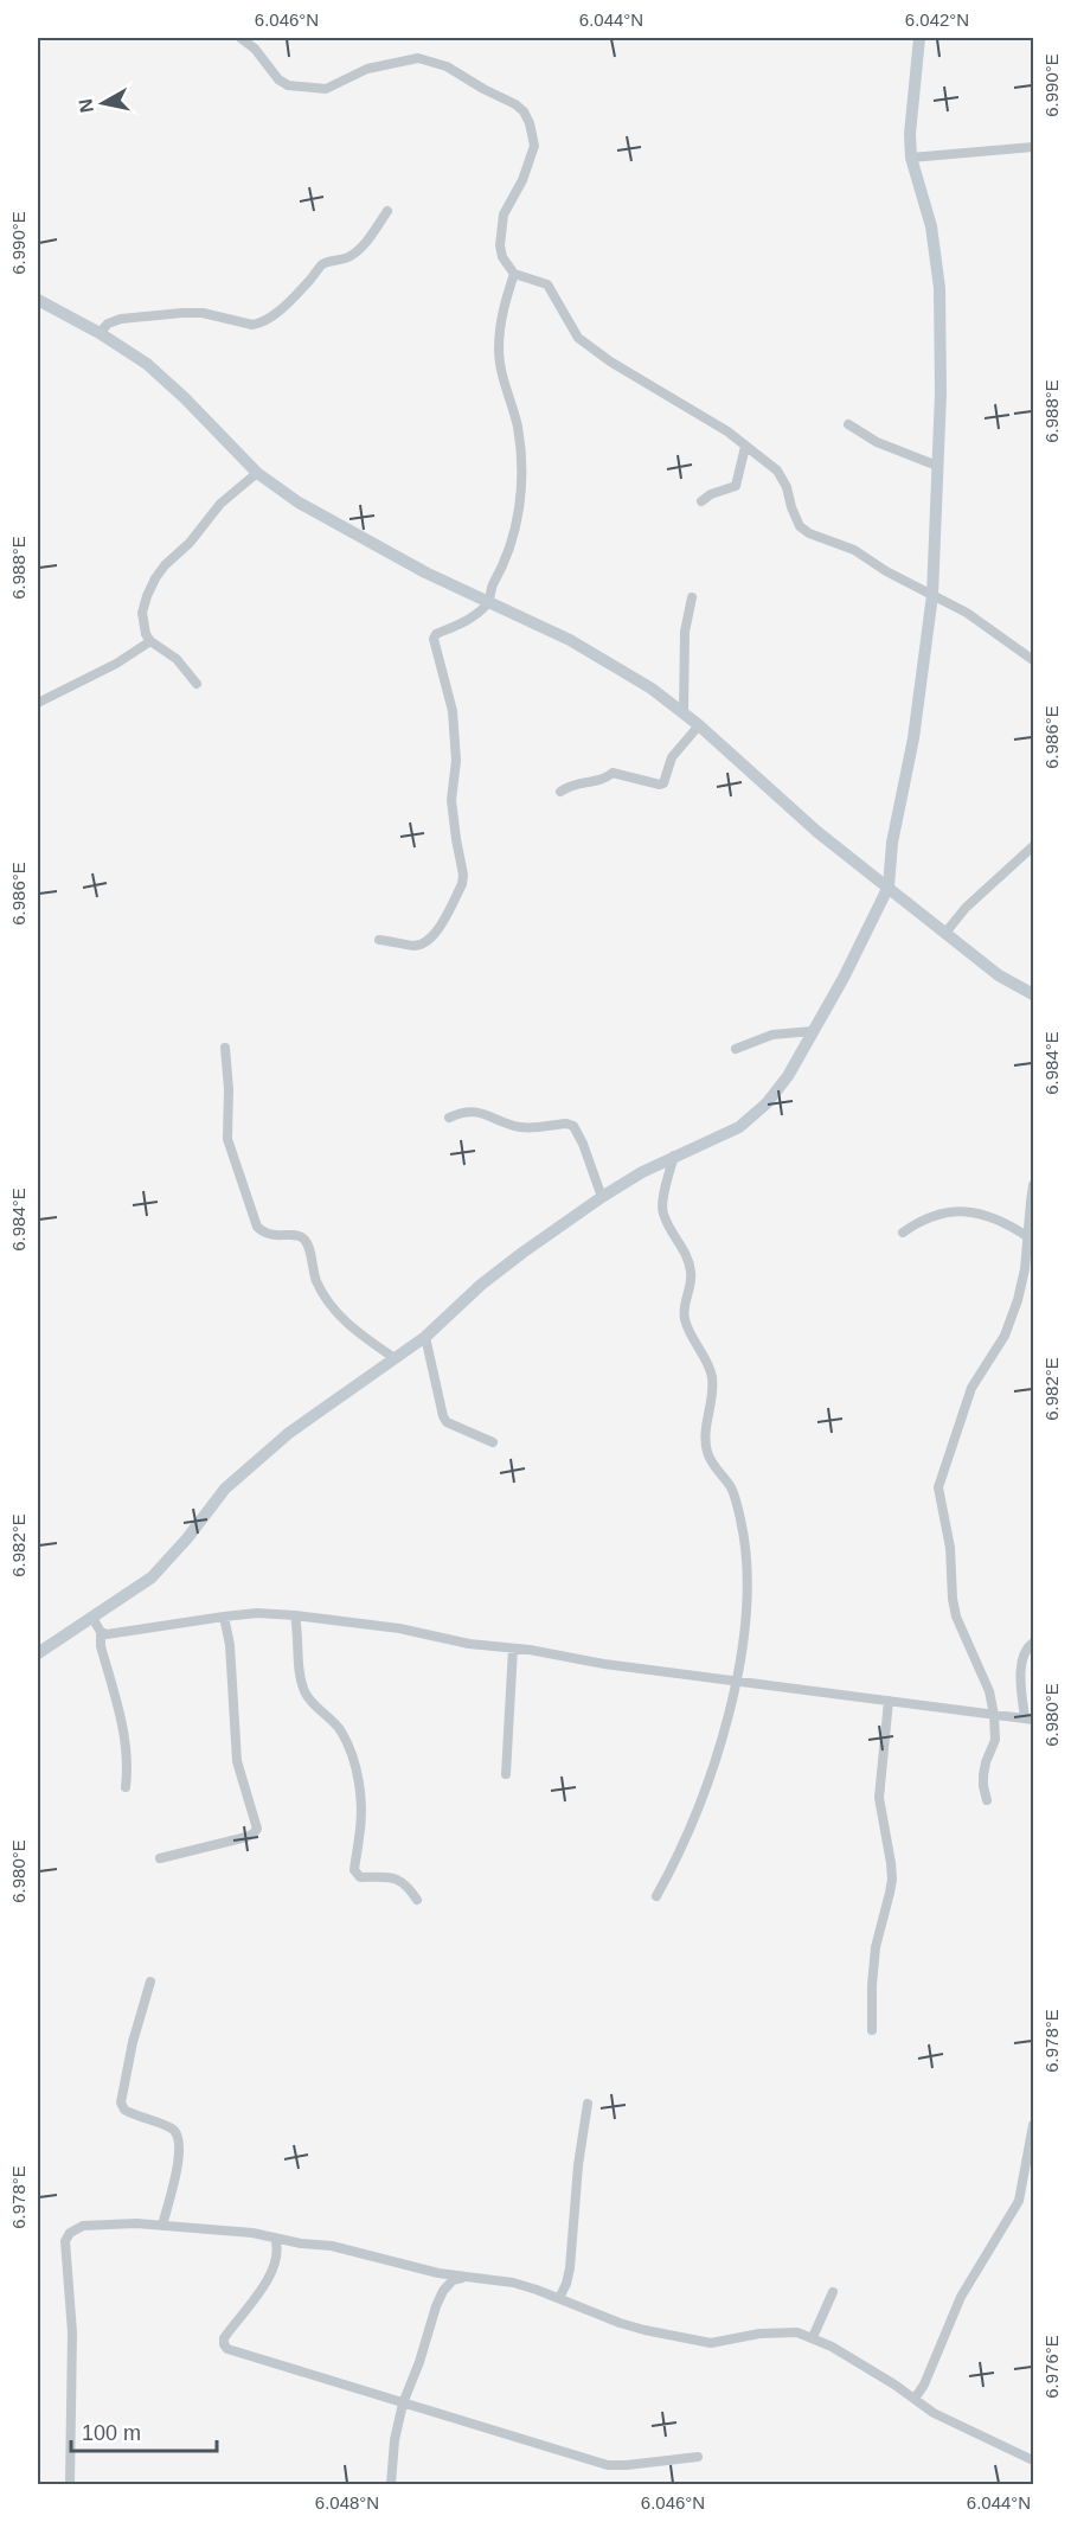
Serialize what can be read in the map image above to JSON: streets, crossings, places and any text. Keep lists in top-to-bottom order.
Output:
{
  "scale_bar": "100 m",
  "north": "left",
  "coordinates": [
    "6.046°N",
    "6.044°N",
    "6.042°N",
    "6.990°E",
    "6.988°E",
    "6.986°E",
    "6.984°E",
    "6.982°E",
    "6.980°E",
    "6.978°E",
    "6.976°E",
    "6.048°N"
  ]
}
